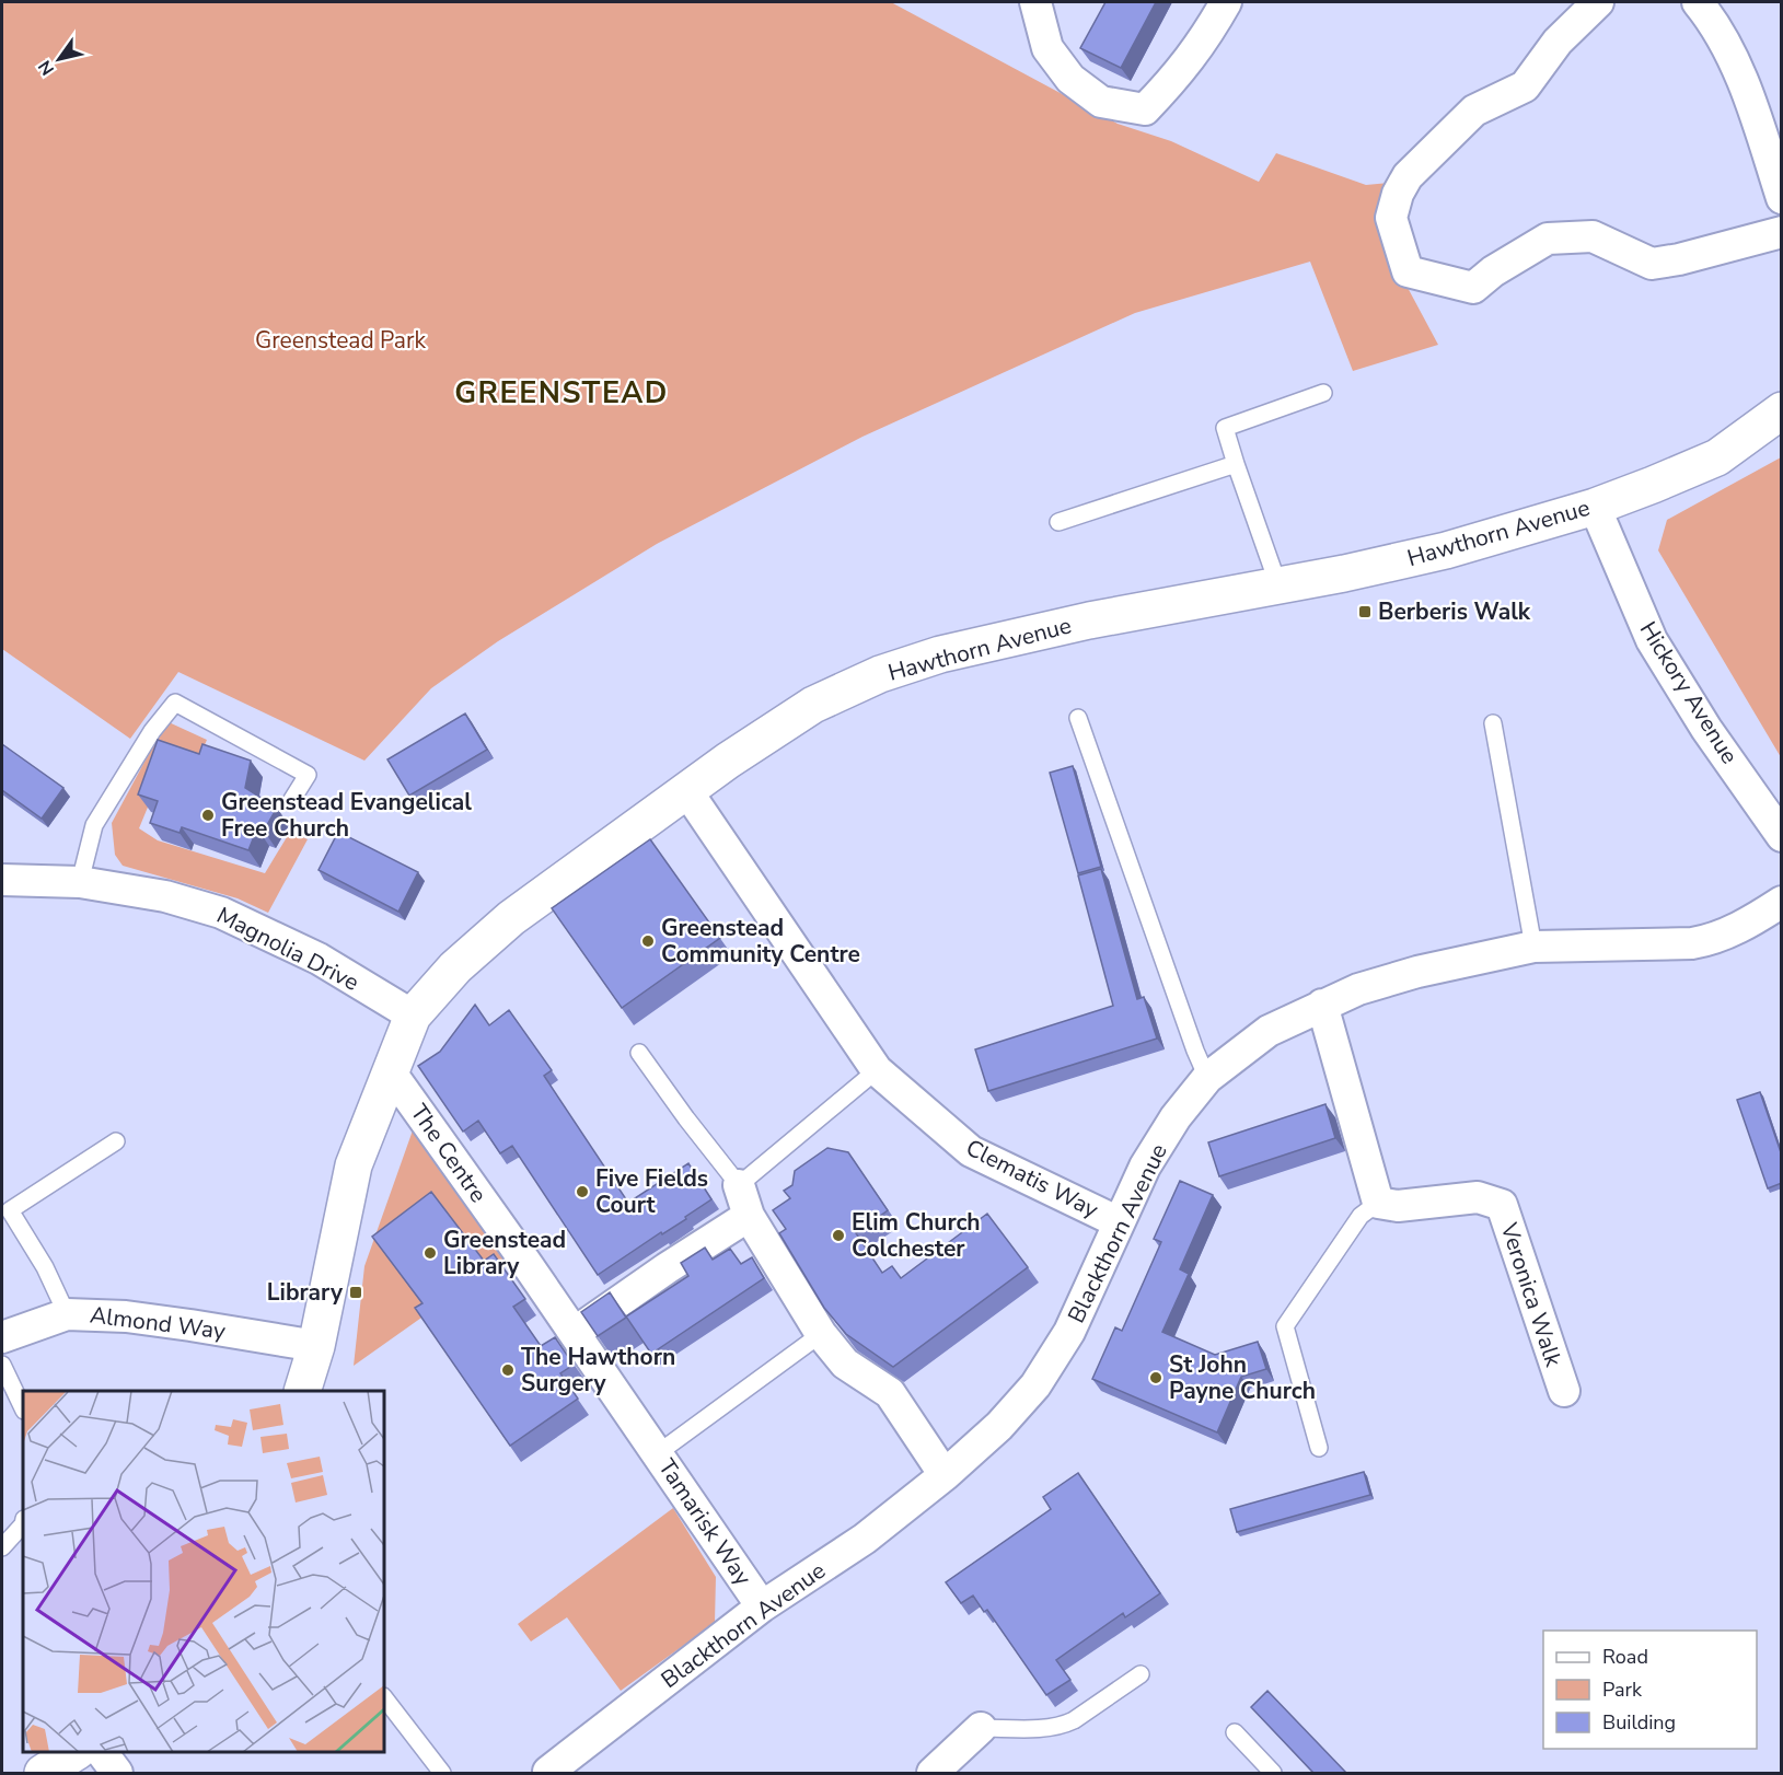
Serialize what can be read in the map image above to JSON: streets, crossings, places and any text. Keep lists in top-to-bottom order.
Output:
{
  "streets": {
    "street": [
      "Hawthorn Avenue",
      "Hickory Avenue",
      "Magnolia Drive",
      "The Centre",
      "Clematis Way",
      "Blackthorn Avenue",
      "Veronica Walk",
      "Almond Way",
      "Tamarisk Way"
    ]
  },
  "crossings": [
    ["Hawthorn Avenue", "Hickory Avenue"],
    ["Hawthorn Avenue", "Magnolia Drive"],
    ["Hawthorn Avenue", "The Centre"],
    ["Hawthorn Avenue", "Clematis Way"],
    ["Hawthorn Avenue", "Almond Way"],
    ["The Centre", "Tamarisk Way"],
    ["Clematis Way", "Blackthorn Avenue"],
    ["Blackthorn Avenue", "Tamarisk Way"]
  ],
  "districts": ["GREENSTEAD"],
  "parks": ["Greenstead Park"],
  "places": {
    "transit": ["Berberis Walk", "Library"],
    "other": [
      "Greenstead Evangelical Free Church",
      "Greenstead Community Centre",
      "Five Fields Court",
      "Elim Church Colchester",
      "Greenstead Library",
      "The Hawthorn Surgery",
      "St John Payne Church"
    ]
  },
  "legend": ["Road", "Park", "Building"],
  "north": "bottom left"
}
